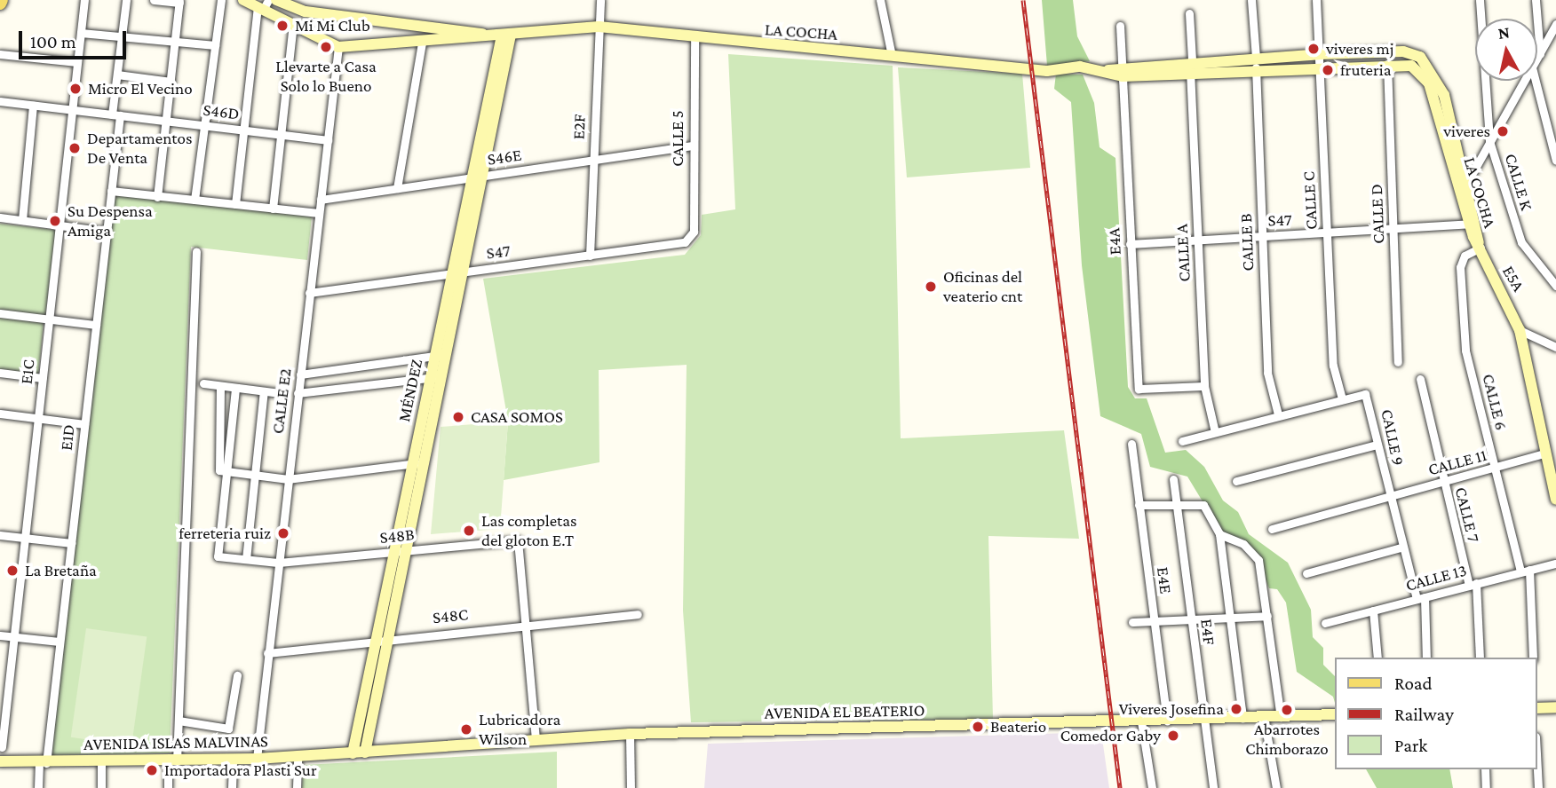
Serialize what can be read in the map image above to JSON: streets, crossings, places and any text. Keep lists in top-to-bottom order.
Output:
{
  "streets": {
    "street": [
      "LA COCHA",
      "S46D",
      "E2F",
      "CALLE 5",
      "S46E",
      "CALLE K",
      "CALLE C",
      "CALLE D",
      "S47",
      "E4A",
      "CALLE B",
      "CALLE A",
      "E5A",
      "E1C",
      "MÉNDEZ",
      "CALLE E2",
      "CALLE 6",
      "E1D",
      "CALLE 9",
      "CALLE 11",
      "CALLE 7",
      "S48B",
      "CALLE 13",
      "E4E",
      "S48C",
      "E4F",
      "AVENIDA EL BEATERIO",
      "AVENIDA ISLAS MALVINAS"
    ]
  },
  "crossings": [
    ["LA COCHA", "E2F"],
    ["LA COCHA", "CALLE 5"],
    ["LA COCHA", "CALLE C"],
    ["LA COCHA", "CALLE D"],
    ["LA COCHA", "S47"],
    ["LA COCHA", "E4A"],
    ["LA COCHA", "CALLE B"],
    ["LA COCHA", "CALLE A"],
    ["LA COCHA", "E5A"],
    ["LA COCHA", "MÉNDEZ"],
    ["LA COCHA", "CALLE E2"],
    ["LA COCHA", "CALLE 6"],
    ["S46D", "E1C"],
    ["S46D", "CALLE E2"],
    ["S46D", "E1D"],
    ["E2F", "S46E"],
    ["E2F", "S47"],
    ["CALLE 5", "S46E"],
    ["CALLE 5", "S47"],
    ["S46E", "MÉNDEZ"],
    ["S46E", "CALLE E2"],
    ["CALLE C", "S47"],
    ["CALLE C", "CALLE 9"],
    ["CALLE D", "S47"],
    ["S47", "E4A"],
    ["S47", "CALLE B"],
    ["S47", "CALLE A"],
    ["S47", "MÉNDEZ"],
    ["S47", "CALLE E2"],
    ["E4A", "CALLE A"],
    ["CALLE B", "CALLE 9"],
    ["CALLE A", "CALLE 9"],
    ["E5A", "CALLE 6"],
    ["E5A", "CALLE 11"],
    ["MÉNDEZ", "S48B"],
    ["MÉNDEZ", "S48C"],
    ["MÉNDEZ", "AVENIDA EL BEATERIO"],
    ["MÉNDEZ", "AVENIDA ISLAS MALVINAS"],
    ["CALLE E2", "S48B"],
    ["CALLE E2", "S48C"],
    ["CALLE E2", "AVENIDA ISLAS MALVINAS"],
    ["CALLE 6", "CALLE 11"],
    ["CALLE 6", "CALLE 13"],
    ["E1D", "AVENIDA ISLAS MALVINAS"],
    ["CALLE 9", "CALLE 11"],
    ["CALLE 9", "CALLE 13"],
    ["CALLE 11", "CALLE 7"],
    ["CALLE 7", "CALLE 13"],
    ["S48B", "S48C"],
    ["E4E", "AVENIDA EL BEATERIO"],
    ["E4F", "AVENIDA EL BEATERIO"],
    ["AVENIDA EL BEATERIO", "AVENIDA ISLAS MALVINAS"]
  ],
  "places": [
    "Mi Mi Club",
    "Llevarte a Casa Solo lo Bueno",
    "viveres mj",
    "fruteria",
    "Micro El Vecino",
    "viveres",
    "Departamentos De Venta",
    "Su Despensa Amiga",
    "Oficinas del veaterio cnt",
    "CASA SOMOS",
    "Las completas del gloton E.T",
    "ferreteria ruiz",
    "La Bretaña",
    "Viveres Josefina",
    "Abarrotes Chimborazo",
    "Beaterio",
    "Lubricadora Wilson",
    "Comedor Gaby",
    "Importadora Plasti Sur"
  ],
  "legend": ["Road", "Railway", "Park"],
  "scale_bar": "100 m",
  "north": "top"
}
